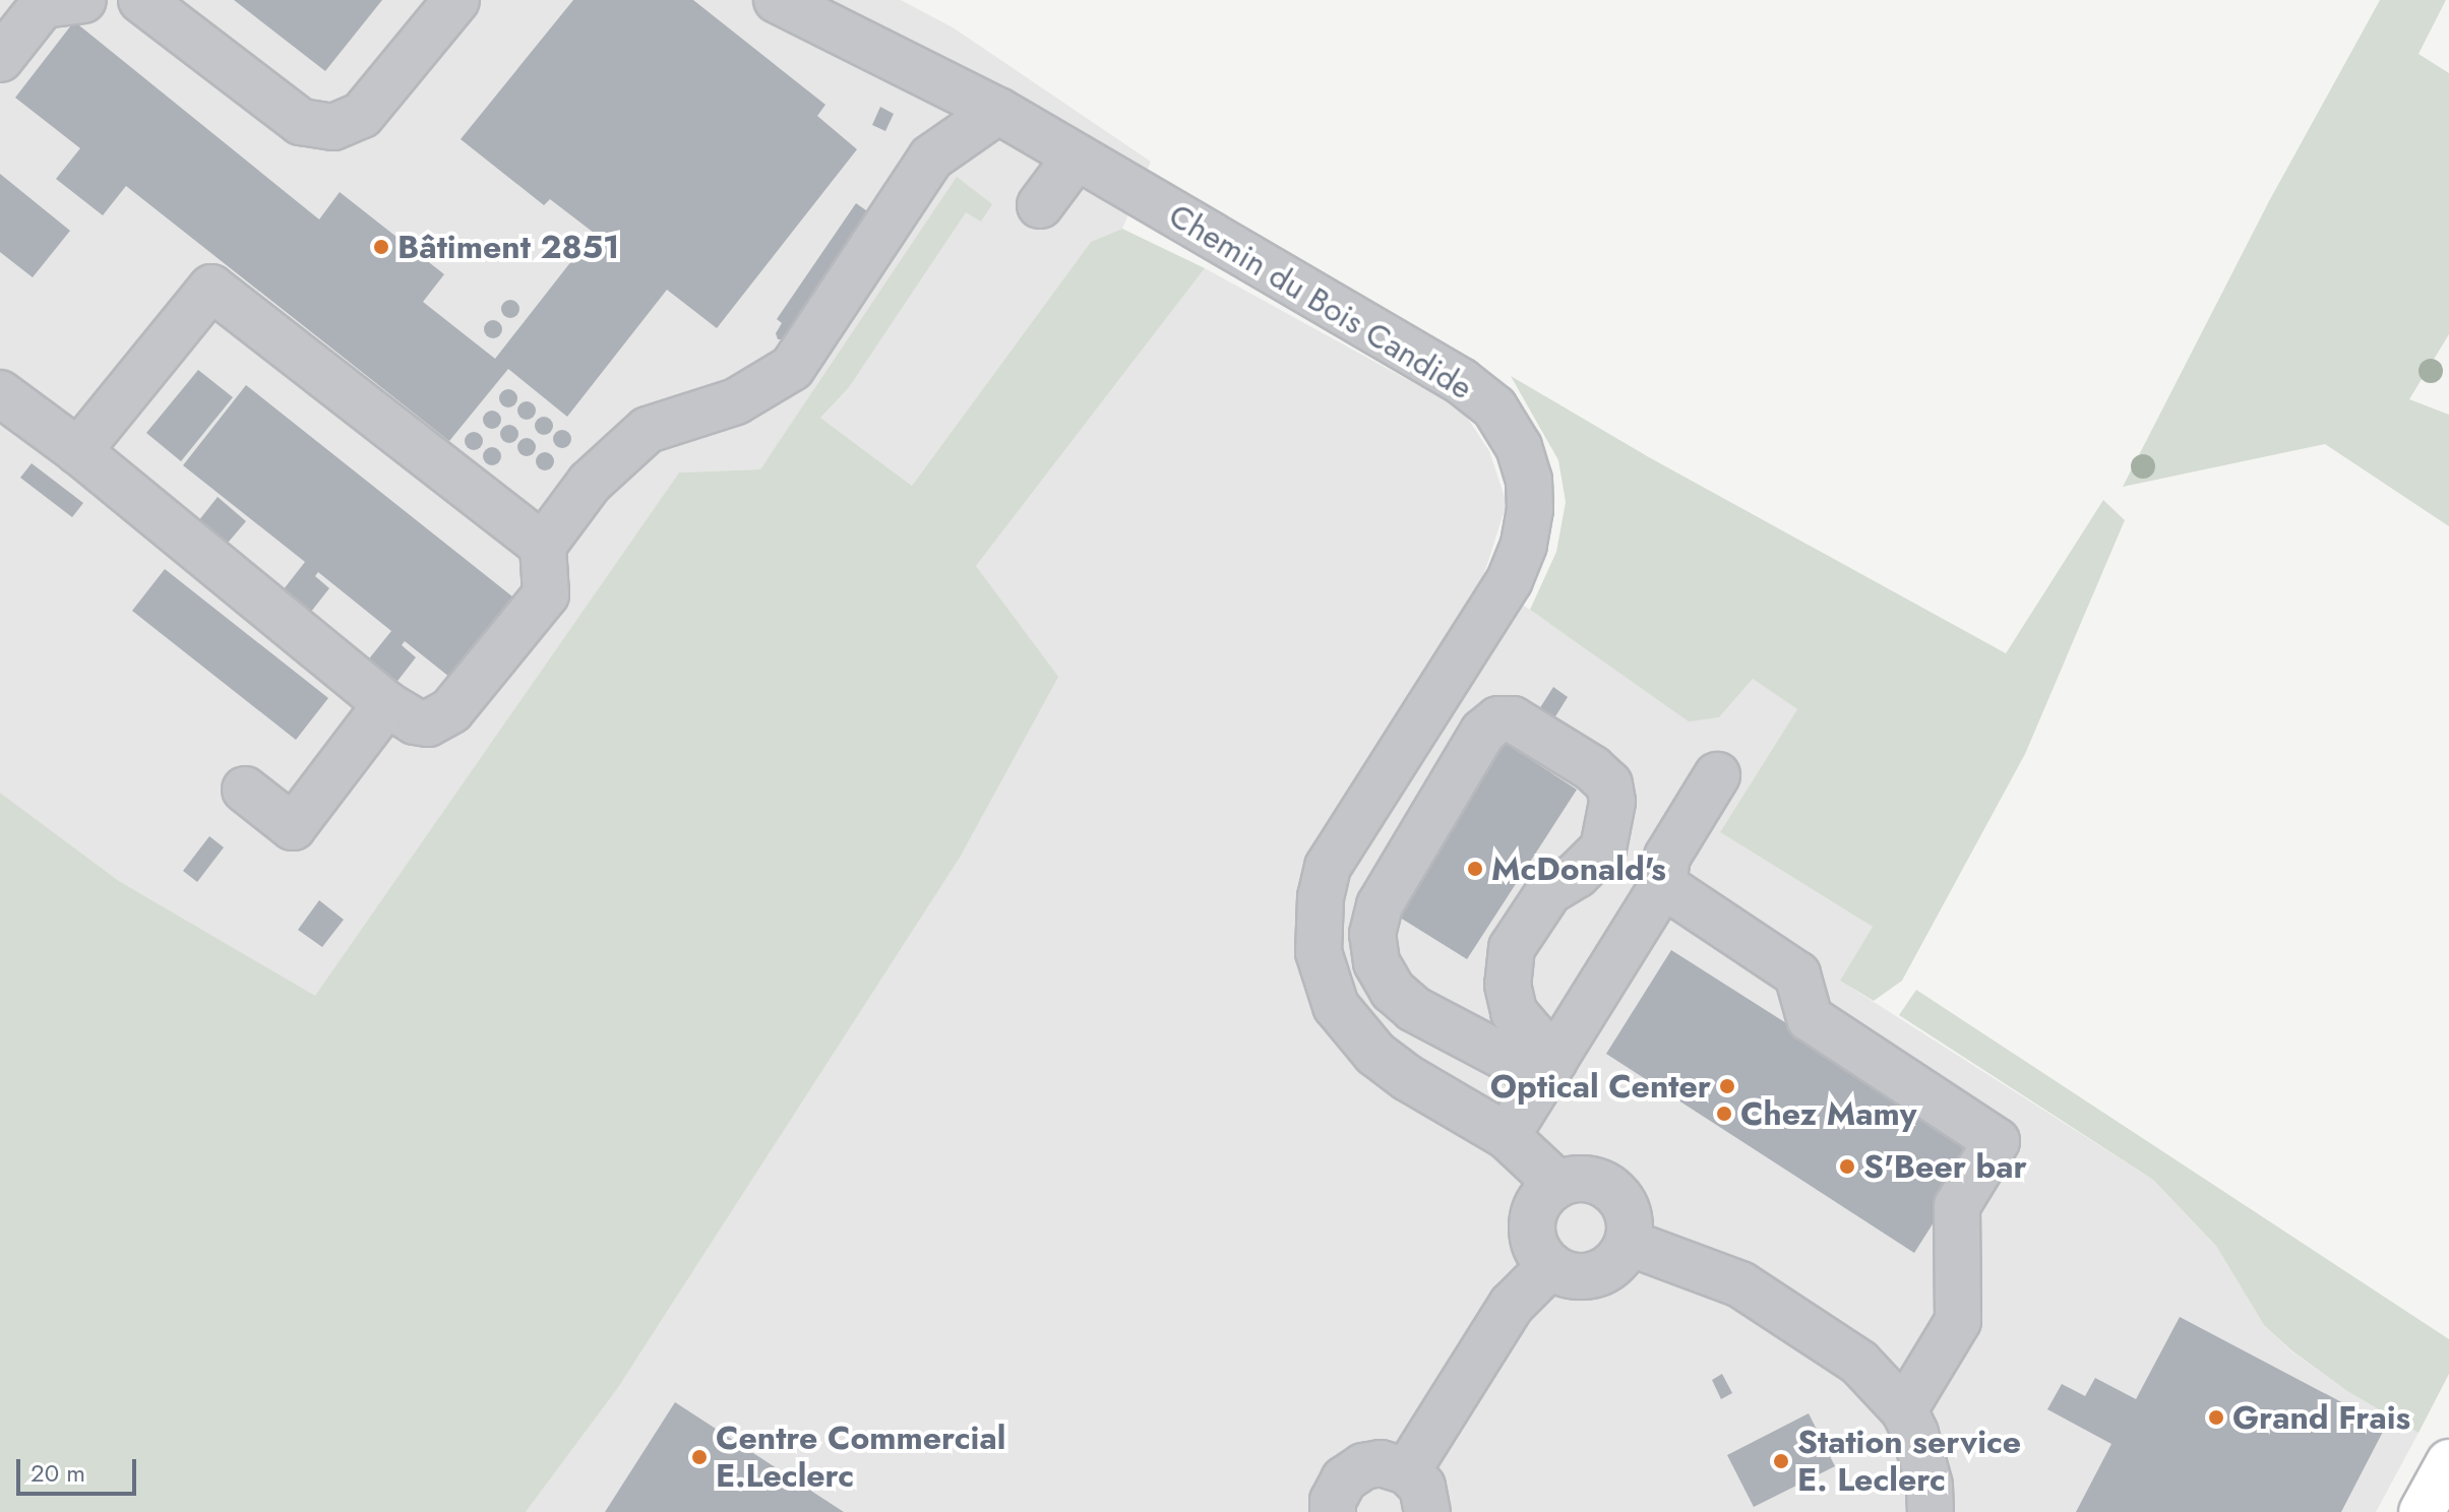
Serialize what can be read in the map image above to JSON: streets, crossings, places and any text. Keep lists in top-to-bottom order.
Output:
{
  "streets": {
    "street": ["Chemin du Bois Candide"]
  },
  "places": [
    "Bâtiment 2851",
    "McDonald's",
    "Optical Center",
    "Chez Mamy",
    "S'Beer bar",
    "Grand Frais",
    "Centre Commercial E.Leclerc",
    "Station service E. Leclerc"
  ],
  "scale_bar": "20 m"
}
